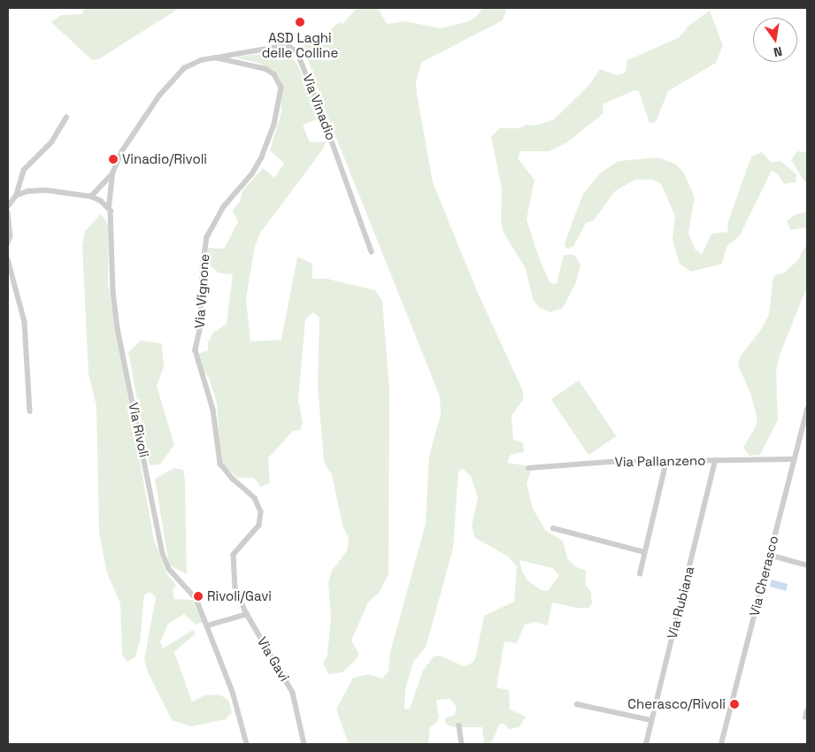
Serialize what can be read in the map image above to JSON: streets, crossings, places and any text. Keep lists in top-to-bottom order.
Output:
{
  "streets": {
    "street": [
      "Via Vinadio",
      "Via Vignone",
      "Via Rivoli",
      "Via Pallanzeno",
      "Via Cherasco",
      "Via Rubiana",
      "Via Gavi"
    ]
  },
  "crossings": [
    ["Via Vinadio", "Via Vignone"],
    ["Via Vinadio", "Via Rivoli"],
    ["Via Vignone", "Via Gavi"],
    ["Via Pallanzeno", "Via Cherasco"],
    ["Via Pallanzeno", "Via Rubiana"]
  ],
  "places": [
    "ASD Laghi delle Colline",
    "Vinadio/Rivoli",
    "Rivoli/Gavi",
    "Cherasco/Rivoli"
  ],
  "north": "bottom"
}
